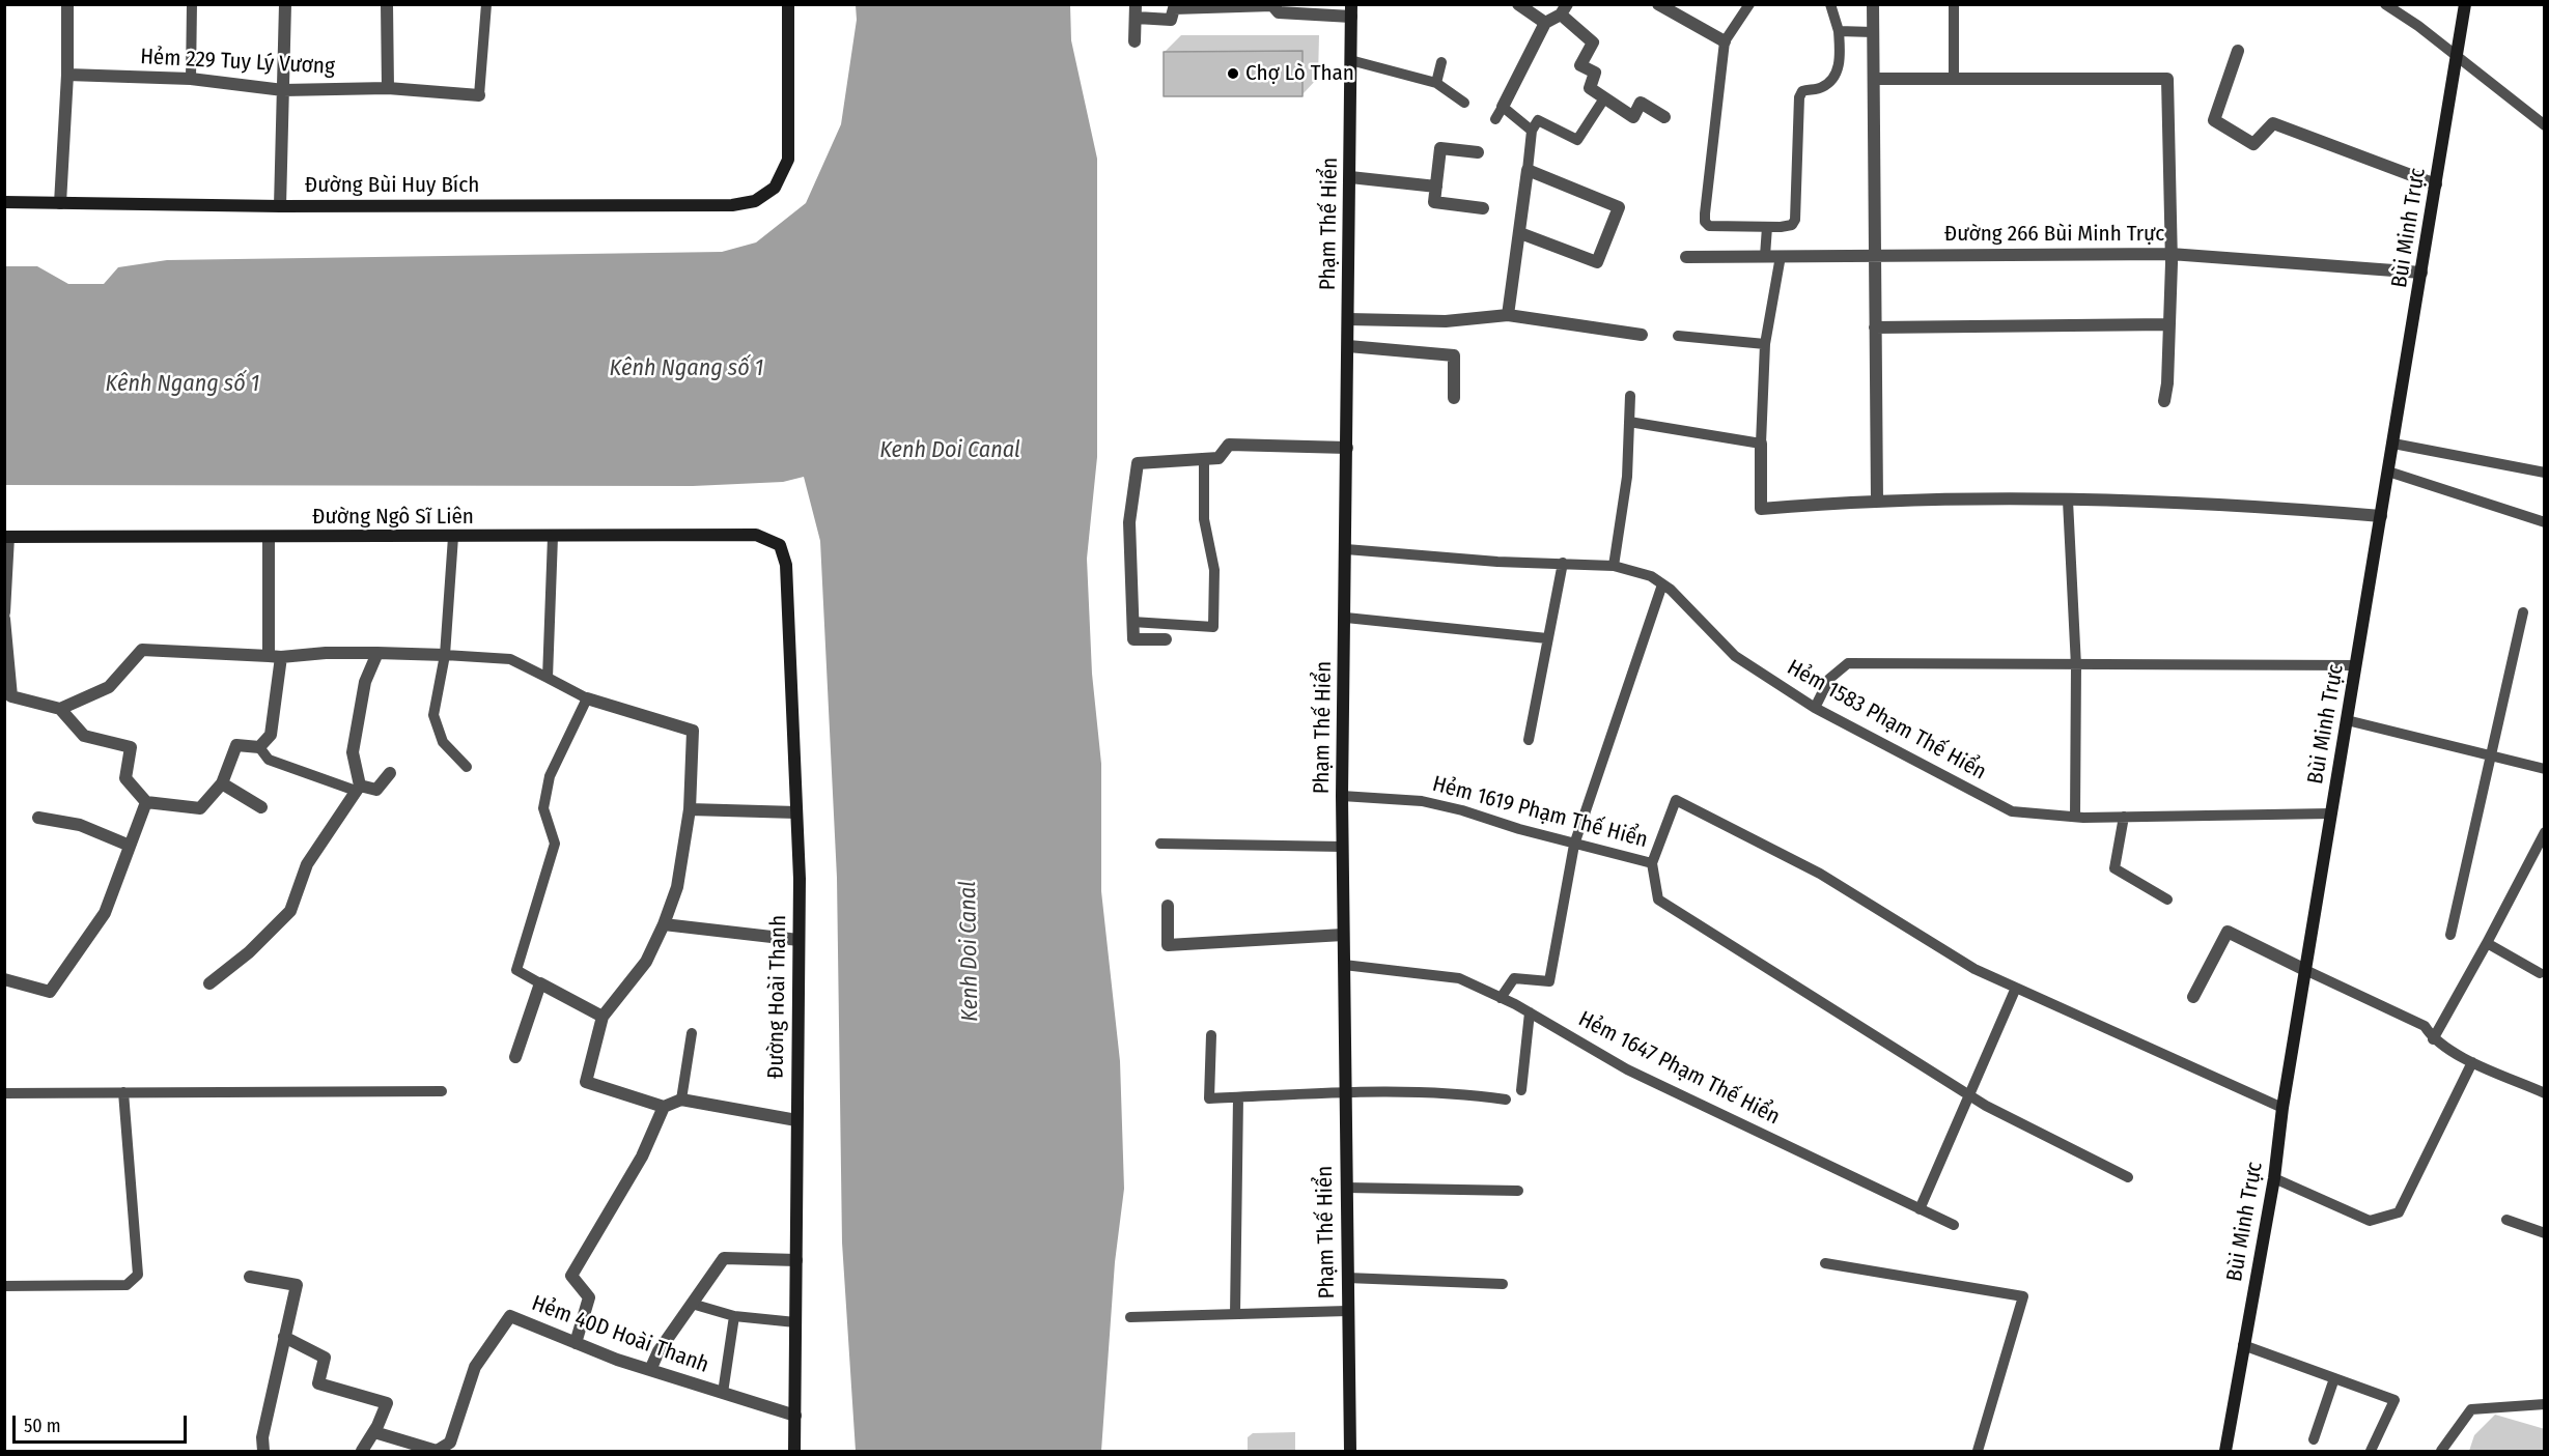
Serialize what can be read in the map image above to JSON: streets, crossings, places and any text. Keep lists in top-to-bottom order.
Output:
{
  "streets": {
    "street": [
      "Hẻm 229 Tuy Lý Vương",
      "Đường Bùi Huy Bích",
      "Phạm Thế Hiển",
      "Bùi Minh Trực",
      "Đường 266 Bùi Minh Trực",
      "Đường Ngô Sĩ Liên",
      "Đường Hoài Thanh",
      "Hẻm 40D Hoài Thanh"
    ],
    "lane": ["Hẻm 1583 Phạm Thế Hiển", "Hẻm 1619 Phạm Thế Hiển", "Hẻm 1647 Phạm Thế Hiển"]
  },
  "crossings": [
    ["Phạm Thế Hiển", "Hẻm 1583 Phạm Thế Hiển"],
    ["Phạm Thế Hiển", "Hẻm 1619 Phạm Thế Hiển"],
    ["Phạm Thế Hiển", "Hẻm 1647 Phạm Thế Hiển"],
    ["Bùi Minh Trực", "Đường 266 Bùi Minh Trực"],
    ["Bùi Minh Trực", "Hẻm 1583 Phạm Thế Hiển"],
    ["Đường Ngô Sĩ Liên", "Đường Hoài Thanh"],
    ["Đường Hoài Thanh", "Hẻm 40D Hoài Thanh"]
  ],
  "water": ["Kênh Ngang số 1", "Kenh Doi Canal"],
  "places": ["Chợ Lò Than"],
  "scale_bar": "50 m"
}
